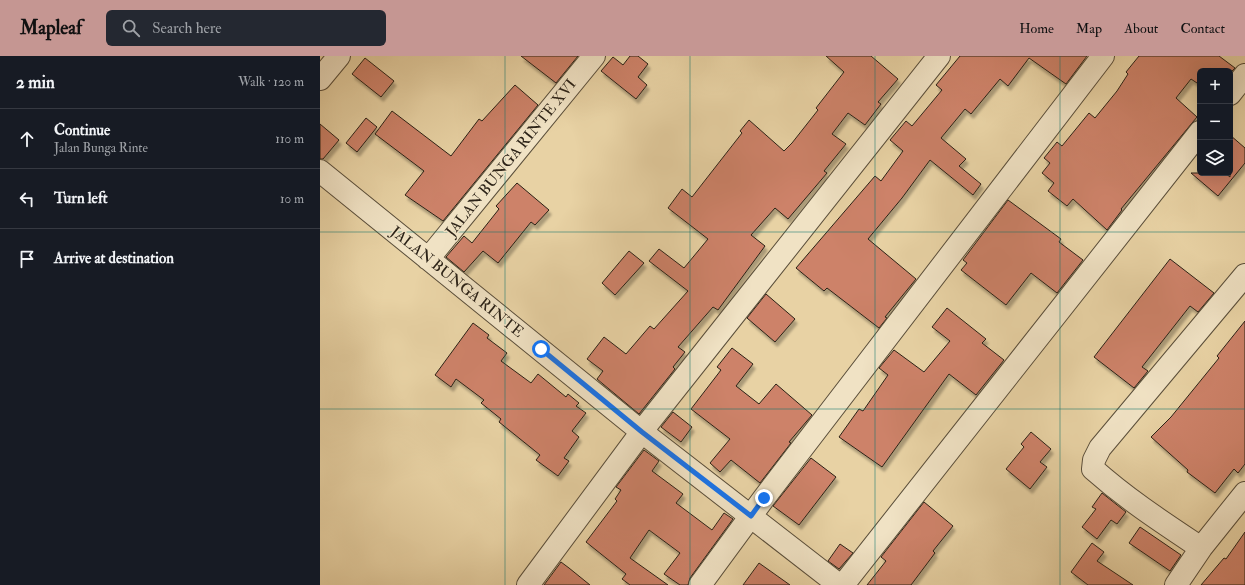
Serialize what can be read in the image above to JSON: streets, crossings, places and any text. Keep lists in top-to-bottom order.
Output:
{
  "streets": {
    "street": ["JALAN BUNGA RINTE XVI", "JALAN BUNGA RINTE"]
  },
  "crossings": [
    ["JALAN BUNGA RINTE XVI", "JALAN BUNGA RINTE"]
  ],
  "page": {
    "header": "Mapleaf",
    "search": "Search here",
    "nav": [
      "Home",
      "Map",
      "About",
      "Contact"
    ],
    "heading": ["2 min", "Walk · 120 m"],
    "map_buttons": ["+", "−"],
    "list": [
      ["Continue", "Jalan Bunga Rinte", "110 m"],
      ["Turn left", "10 m"],
      "Arrive at destination"
    ]
  }
}
